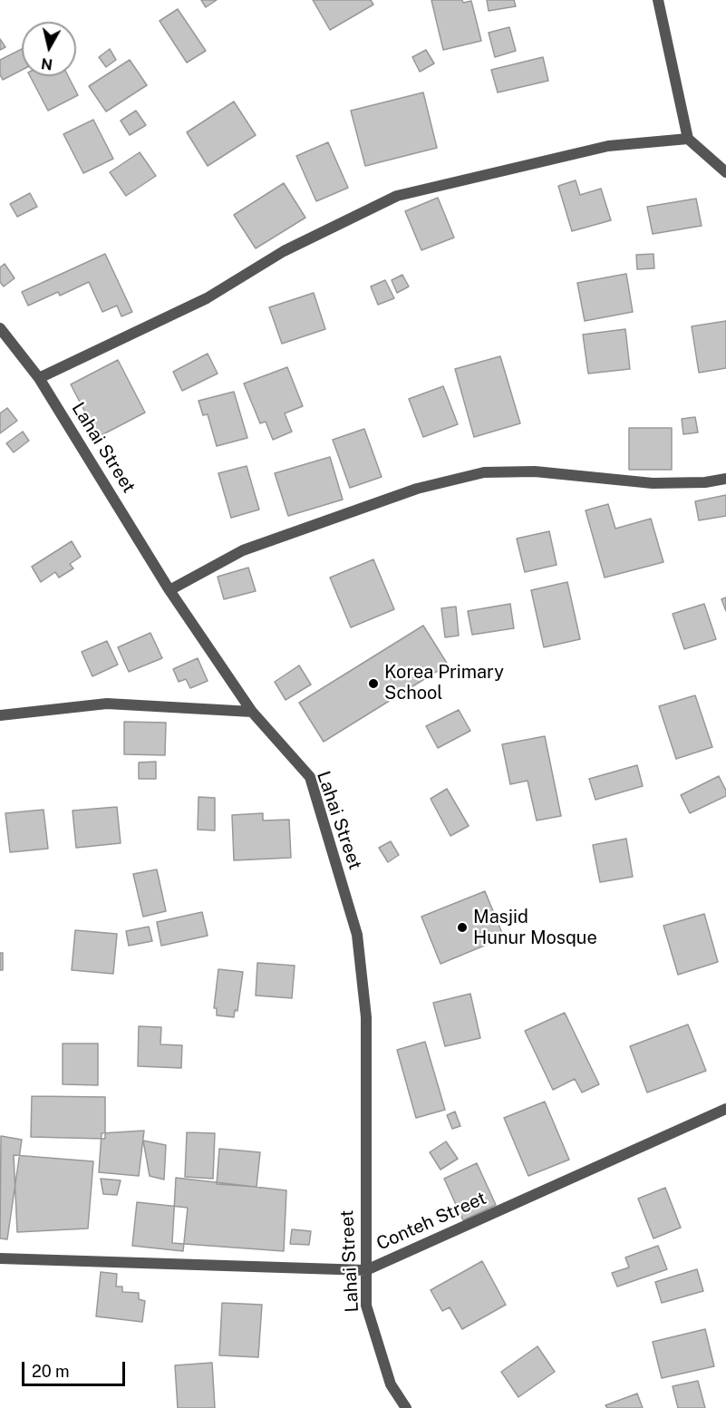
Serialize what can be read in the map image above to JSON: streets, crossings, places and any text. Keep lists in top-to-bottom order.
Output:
{
  "streets": {
    "street": ["Lahai Street", "Conteh Street"]
  },
  "crossings": [
    ["Lahai Street", "Conteh Street"]
  ],
  "places": ["Korea Primary School", "Masjid Hunur Mosque"],
  "scale_bar": "20 m",
  "north": "bottom"
}
